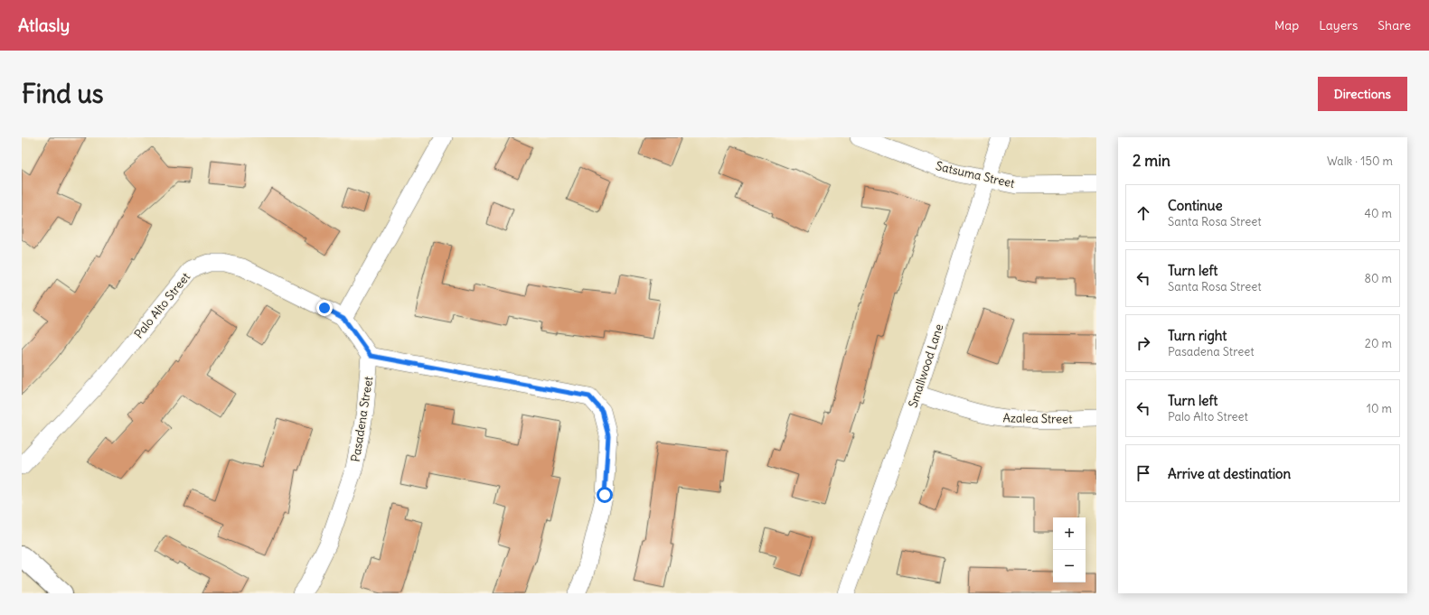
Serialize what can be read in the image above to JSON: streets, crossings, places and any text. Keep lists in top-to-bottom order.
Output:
{
  "streets": {
    "street": [
      "Satsuma Street",
      "Palo Alto Street",
      "Smallwood Lane",
      "Azalea Street",
      "Pasadena Street"
    ]
  },
  "crossings": [
    ["Satsuma Street", "Smallwood Lane"],
    ["Smallwood Lane", "Azalea Street"]
  ],
  "page": {
    "header": "Atlasly",
    "nav": ["Map", "Layers", "Share"],
    "buttons": "Directions",
    "title": "Find us",
    "heading": ["2 min", "Walk · 150 m"],
    "list": [
      ["Continue", "Santa Rosa Street", "40 m"],
      ["Turn left", "Santa Rosa Street", "80 m"],
      ["Turn right", "Pasadena Street", "20 m"],
      ["Turn left", "Palo Alto Street", "10 m"],
      "Arrive at destination"
    ],
    "map_buttons": ["+", "−"]
  }
}
